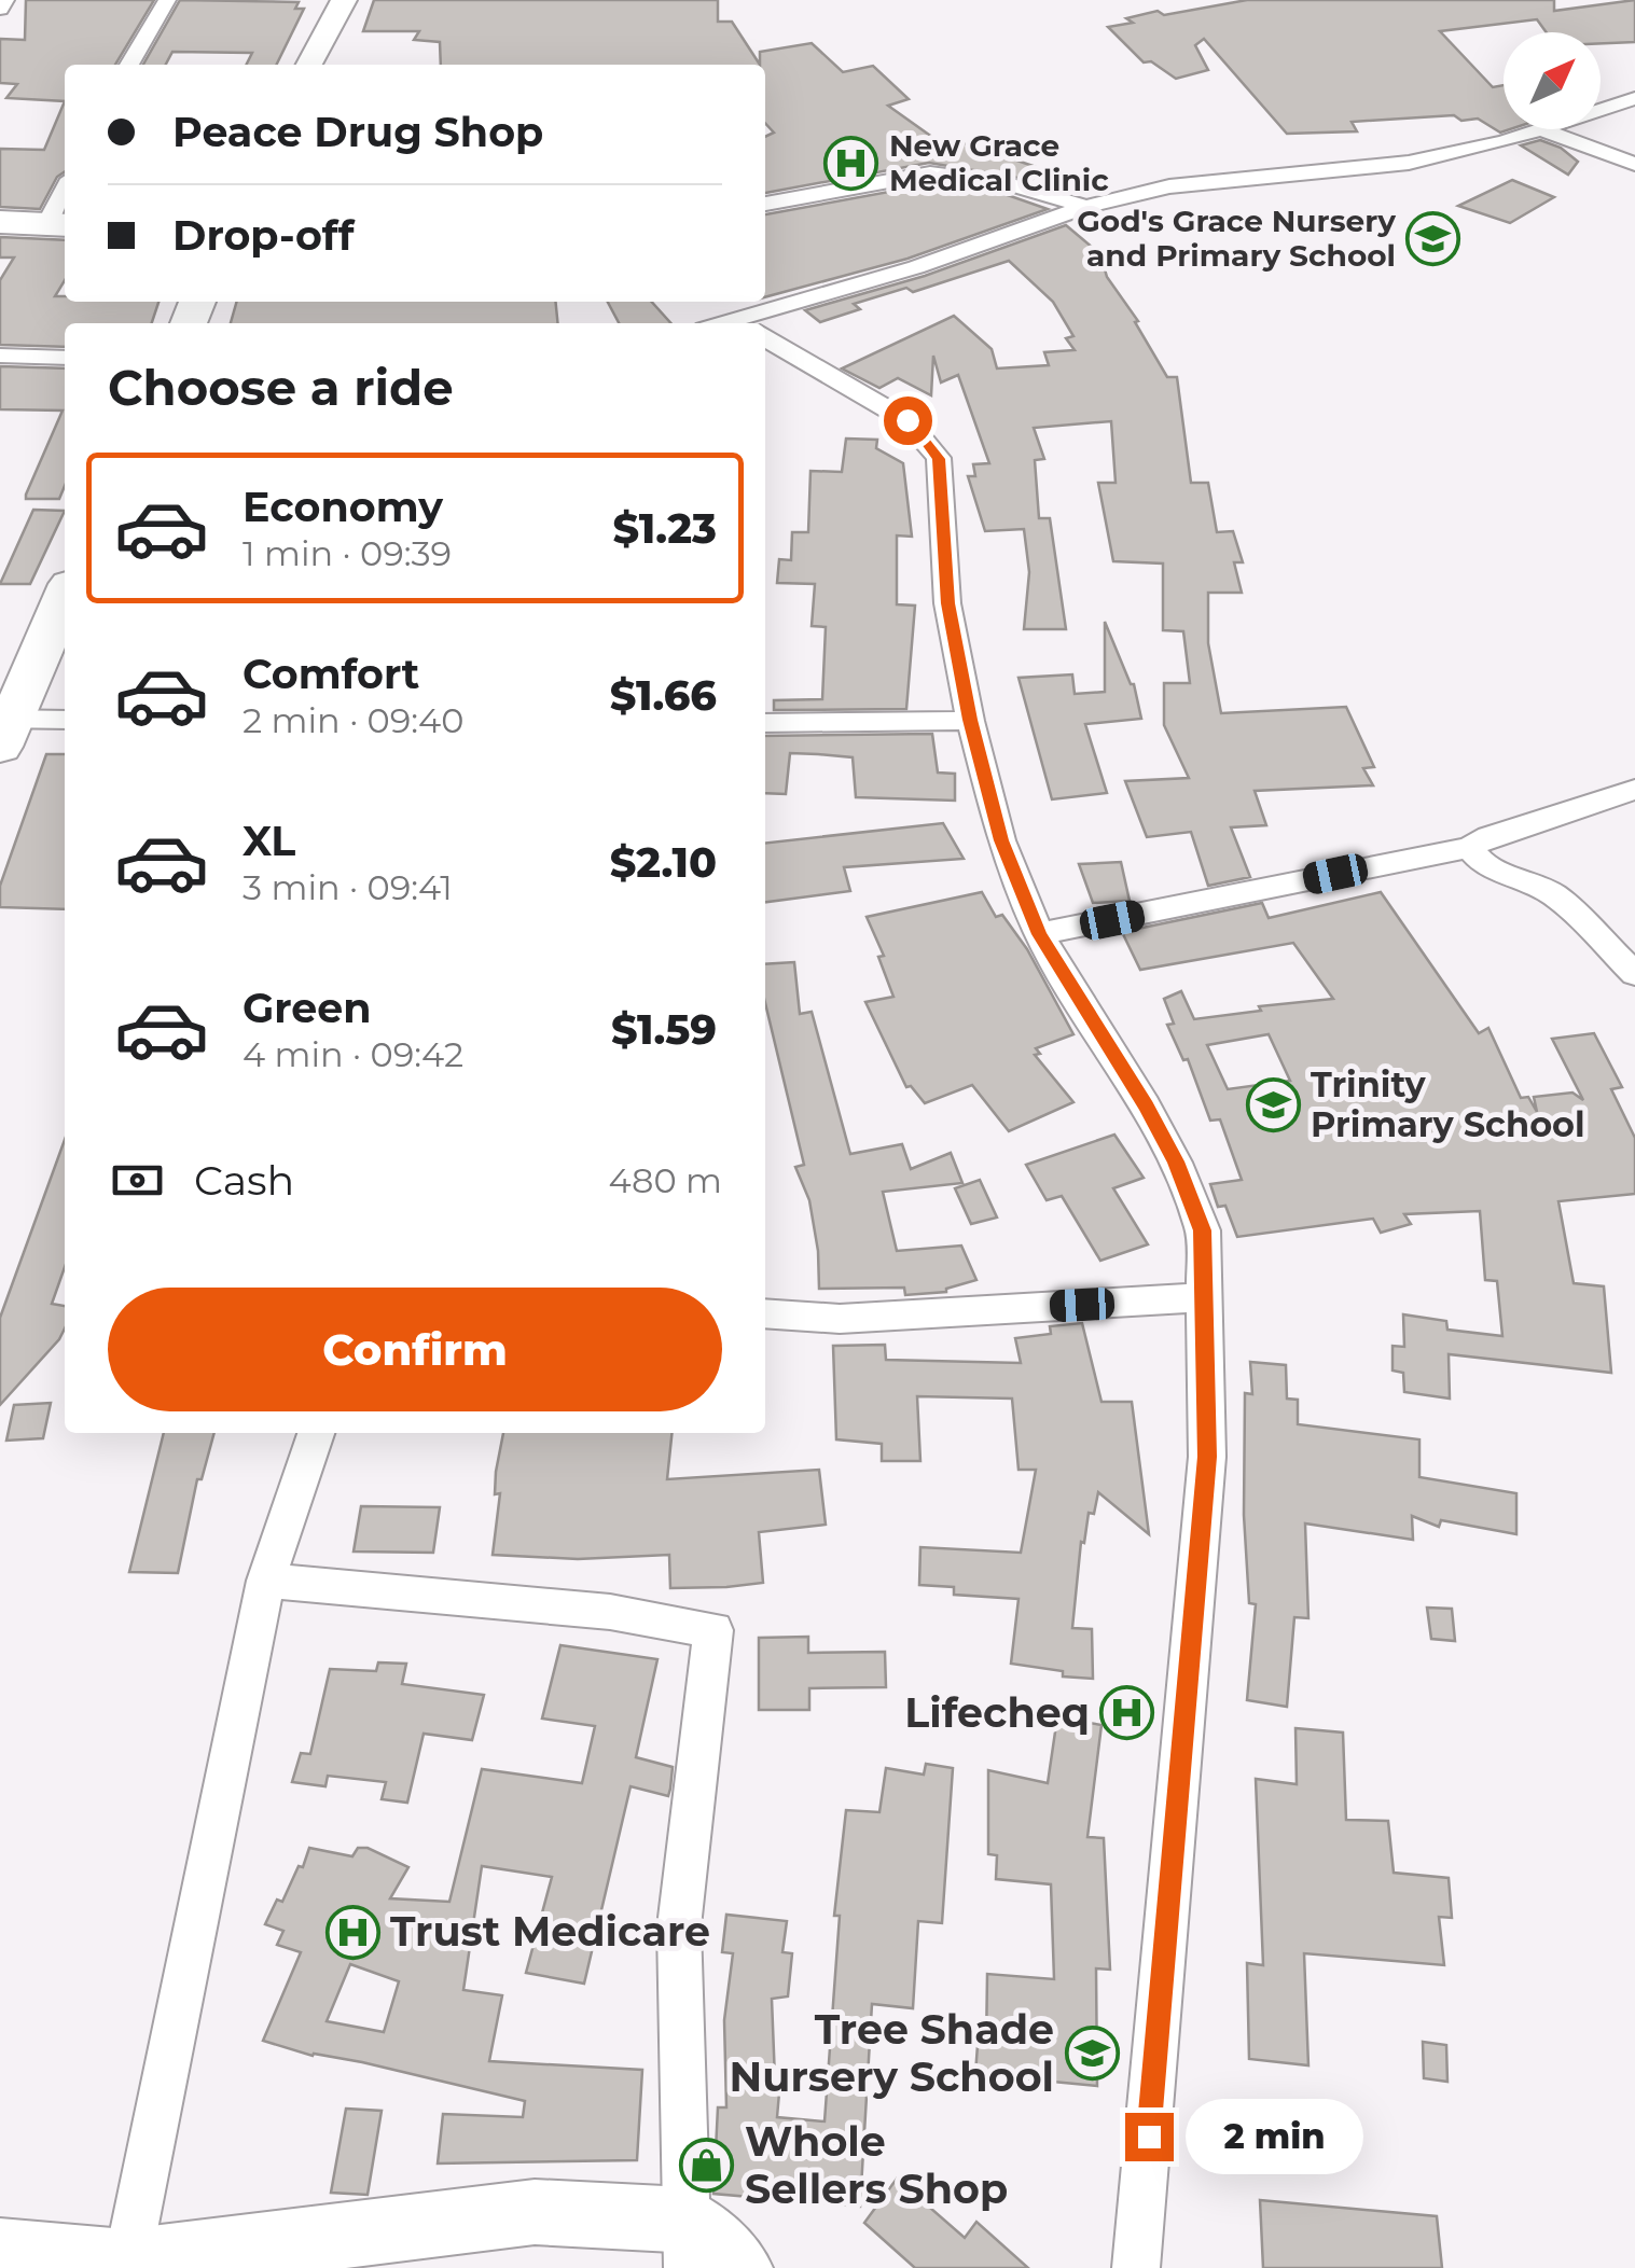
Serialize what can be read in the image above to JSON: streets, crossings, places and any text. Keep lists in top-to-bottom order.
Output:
{
  "places": {
    "hospital": ["New Grace Medical Clinic", "Lifecheq", "Trust Medicare"],
    "school or university": ["God's Grace Nursery and Primary School", "Trinity Primary School", "Tree Shade Nursery School"],
    "shop": ["Whole Sellers Shop"]
  },
  "north": "top right",
  "page": {
    "banner": ["Peace Drug Shop", "Drop-off"],
    "heading": "Choose a ride",
    "list": [
      {
        "name": "Economy",
        "note": "1 min · 09:39",
        "value": "$1.23"
      },
      {
        "name": "Comfort",
        "note": "2 min · 09:40",
        "value": "$1.66"
      },
      {
        "name": "XL",
        "note": "3 min · 09:41",
        "value": "$2.10"
      },
      {
        "name": "Green",
        "note": "4 min · 09:42",
        "value": "$1.59"
      }
    ],
    "pay": ["Cash", "480 m"],
    "buttons": "Confirm",
    "bubble": "2 min"
  }
}
